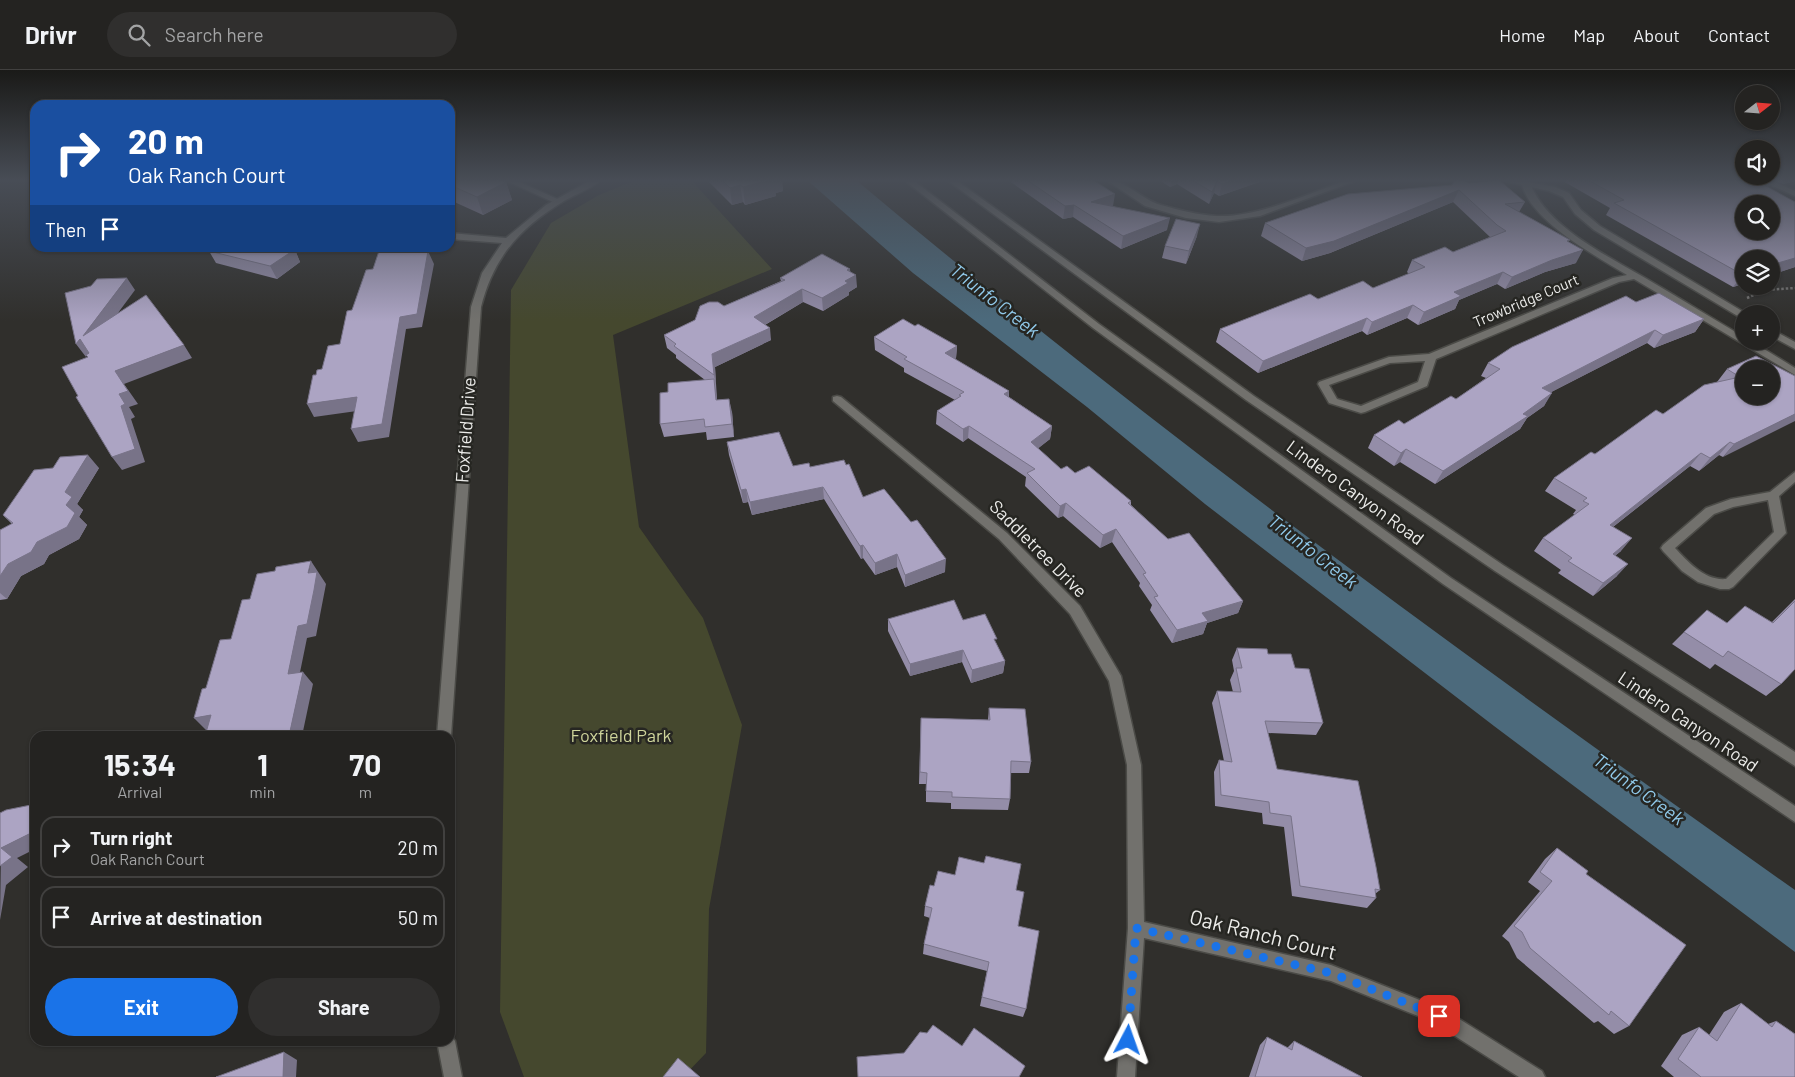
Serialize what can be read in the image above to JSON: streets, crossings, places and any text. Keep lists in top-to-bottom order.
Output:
{
  "streets": {
    "street": [
      "Trowbridge Court",
      "Foxfield Drive",
      "Lindero Canyon Road",
      "Saddletree Drive",
      "Oak Ranch Court"
    ]
  },
  "crossings": [
    ["Saddletree Drive", "Oak Ranch Court"]
  ],
  "water": ["Triunfo Creek"],
  "parks": ["Foxfield Park"],
  "north": "right",
  "page": {
    "header": "Drivr",
    "search": "Search here",
    "nav": [
      "Home",
      "Map",
      "About",
      "Contact"
    ],
    "map_buttons": ["+", "−"],
    "turn": ["20 m", "Oak Ranch Court"],
    "then": "Then",
    "eta": [
      "15:34",
      "Arrival",
      "1",
      "min",
      "70",
      "m"
    ],
    "list": [
      {
        "name": "Turn right",
        "note": "Oak Ranch Court",
        "value": "20 m"
      },
      {
        "name": "Arrive at destination",
        "value": "50 m"
      }
    ],
    "buttons": ["Exit", "Share"]
  }
}
